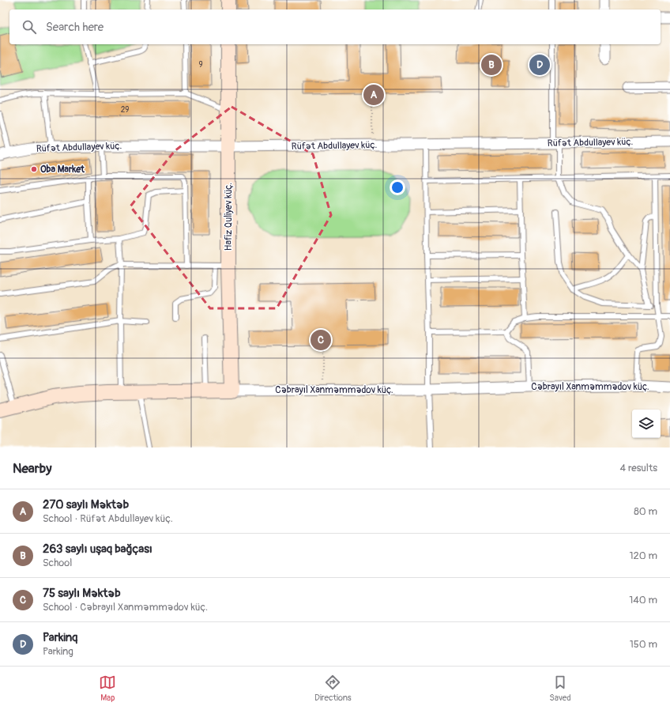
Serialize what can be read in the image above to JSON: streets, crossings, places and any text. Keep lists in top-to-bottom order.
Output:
{
  "streets": {
    "street": ["Rüfət Abdullayev küç.", "Hafiz Quliyev küç.", "Cəbrayıl Xanməmmədov küç."]
  },
  "crossings": [
    ["Rüfət Abdullayev küç.", "Hafiz Quliyev küç."],
    ["Hafiz Quliyev küç.", "Cəbrayıl Xanməmmədov küç."]
  ],
  "places": ["Oba Market"],
  "house_numbers": ["9", "29"],
  "page": {
    "search": "Search here",
    "pins": [
      "B",
      "D",
      "A",
      "C"
    ],
    "heading": ["Nearby", "4 results"],
    "list": [
      {
        "mark": "A",
        "name": "270 saylı Məktəb",
        "note": "School · Rüfət Abdullayev küç.",
        "value": "80 m"
      },
      {
        "mark": "B",
        "name": "263 saylı uşaq bağçası",
        "note": "School",
        "value": "120 m"
      },
      {
        "mark": "C",
        "name": "75 saylı Məktəb",
        "note": "School · Cəbrayıl Xanməmmədov küç.",
        "value": "140 m"
      },
      {
        "mark": "D",
        "name": "Parkinq",
        "note": "Parking",
        "value": "150 m"
      }
    ],
    "nav": ["Map", "Directions", "Saved"]
  }
}
